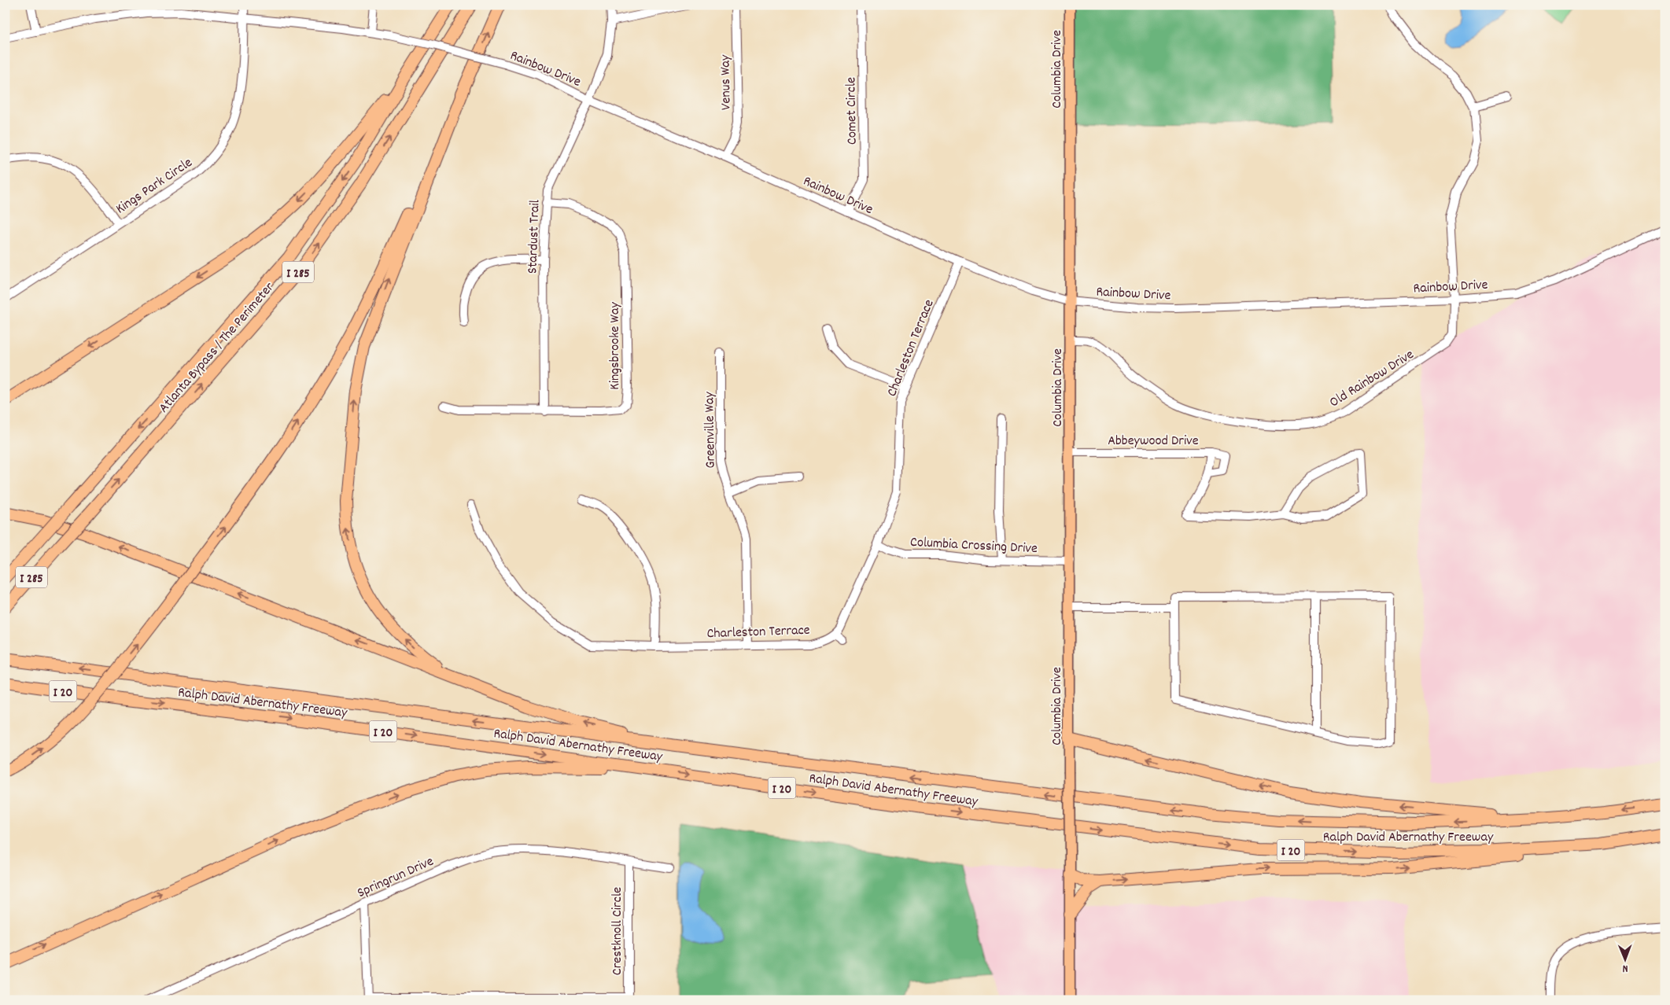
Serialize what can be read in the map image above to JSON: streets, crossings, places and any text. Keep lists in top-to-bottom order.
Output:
{
  "streets": {
    "highway": [
      "I 285",
      "Atlanta Bypass / The Perimeter",
      "I 20",
      "Ralph David Abernathy Freeway"
    ],
    "main road": ["Columbia Drive"],
    "street": [
      "Rainbow Drive",
      "Venus Way",
      "Comet Circle",
      "Kings Park Circle",
      "Stardust Trail",
      "Kingsbrooke Way",
      "Charleston Terrace",
      "Old Rainbow Drive",
      "Greenville Way",
      "Abbeywood Drive",
      "Columbia Crossing Drive",
      "Springrun Drive",
      "Crestknoll Circle"
    ]
  },
  "crossings": [
    ["Rainbow Drive", "Columbia Drive"],
    ["Rainbow Drive", "Venus Way"],
    ["Rainbow Drive", "Comet Circle"],
    ["Rainbow Drive", "Kings Park Circle"],
    ["Rainbow Drive", "Stardust Trail"],
    ["Rainbow Drive", "Charleston Terrace"],
    ["Rainbow Drive", "Old Rainbow Drive"],
    ["Columbia Drive", "Old Rainbow Drive"],
    ["Columbia Drive", "Abbeywood Drive"],
    ["Columbia Drive", "Columbia Crossing Drive"],
    ["Stardust Trail", "Kingsbrooke Way"],
    ["Charleston Terrace", "Greenville Way"],
    ["Charleston Terrace", "Columbia Crossing Drive"],
    ["Springrun Drive", "Crestknoll Circle"]
  ],
  "north": "bottom"
}
